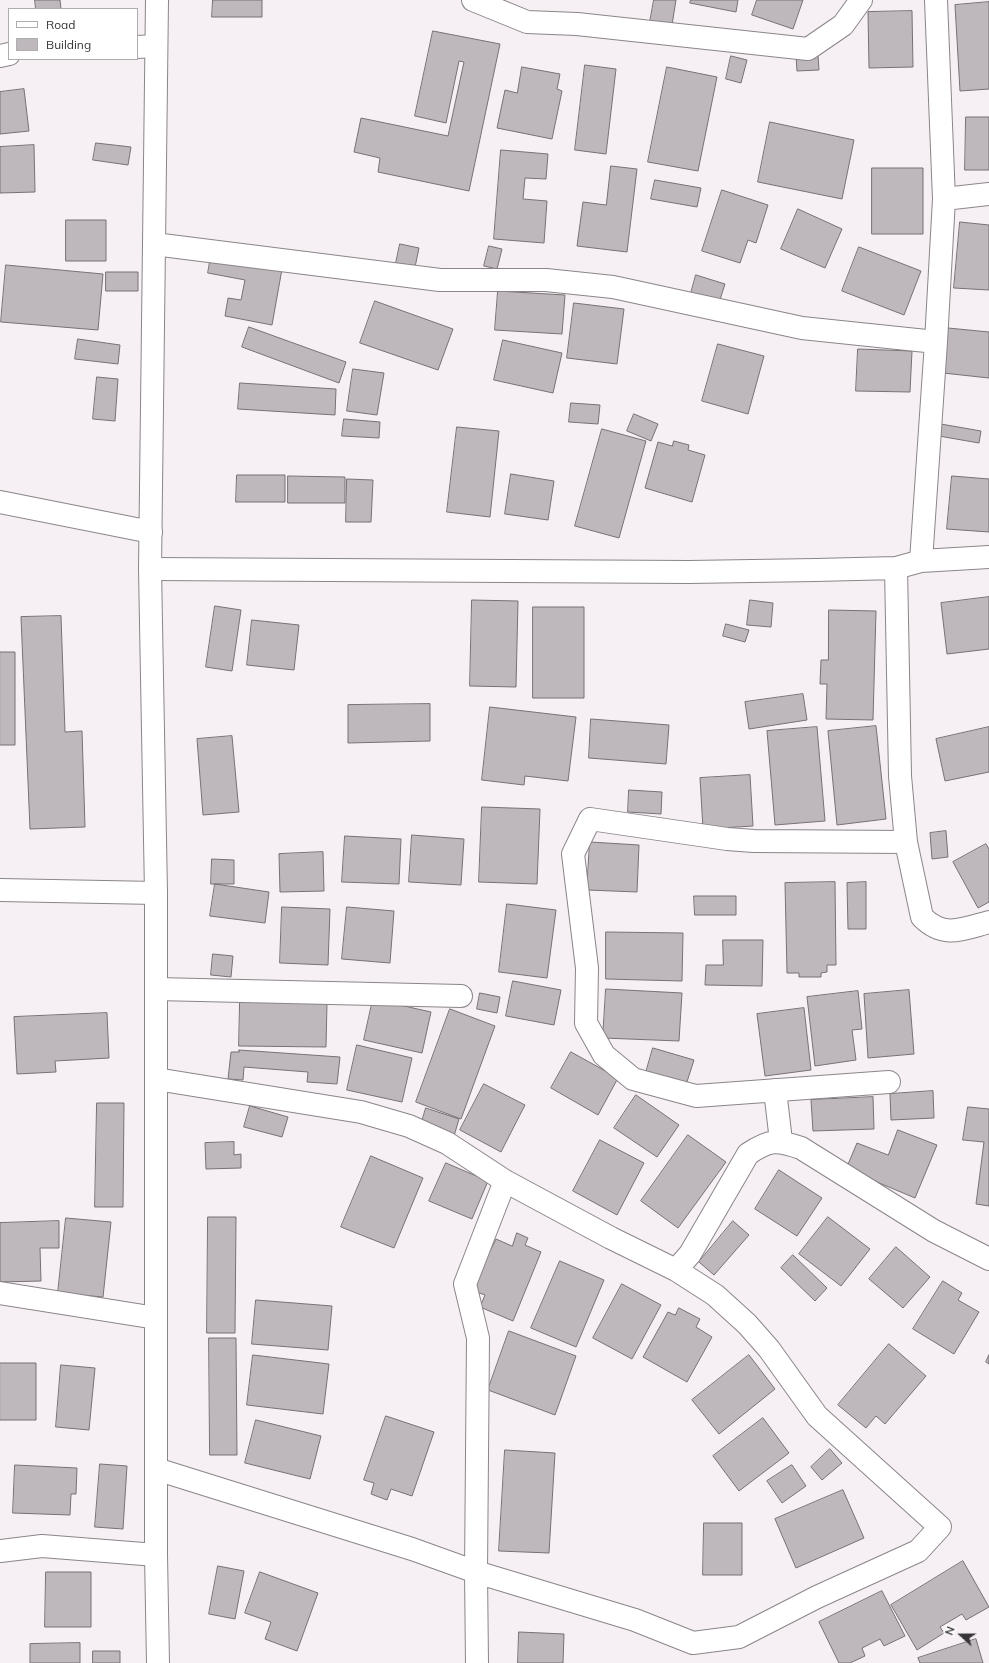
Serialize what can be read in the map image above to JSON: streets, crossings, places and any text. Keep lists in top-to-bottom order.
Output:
{
  "legend": ["Road", "Building"],
  "north": "left"
}
